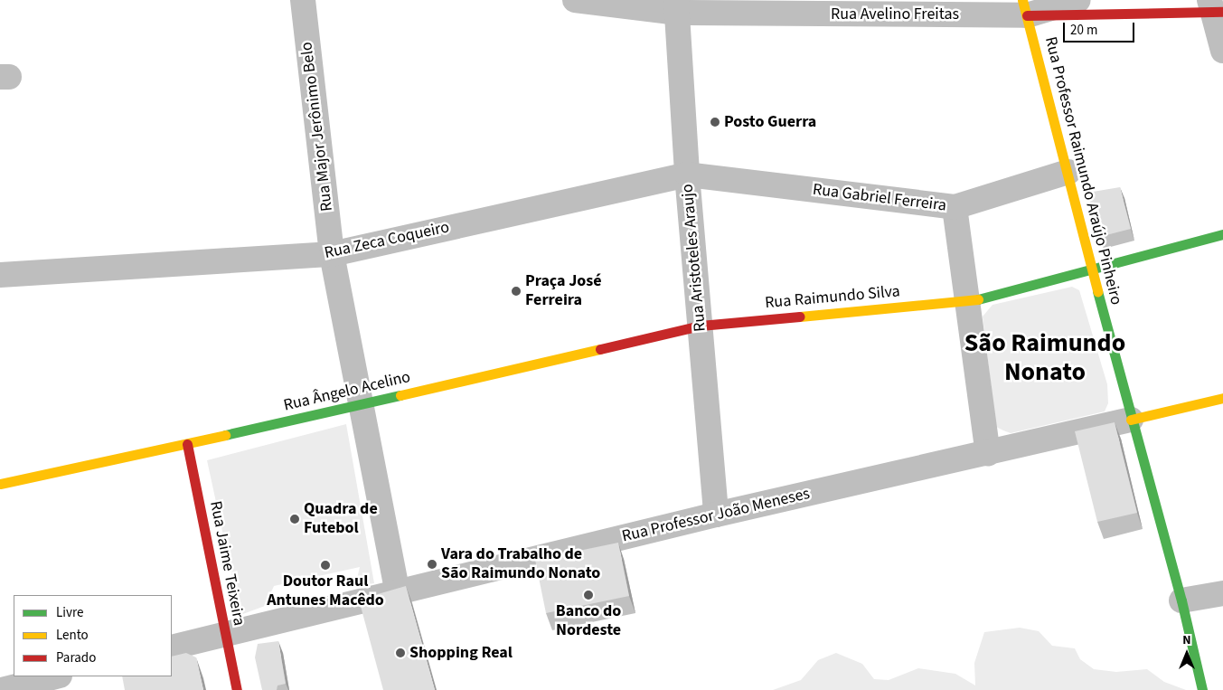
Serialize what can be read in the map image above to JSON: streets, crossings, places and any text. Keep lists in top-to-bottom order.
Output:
{
  "streets": {
    "main road": [
      "Rua Professor Raimundo Araújo Pinheiro",
      "Rua Raimundo Silva",
      "Rua Ângelo Acelino",
      "Rua Jaime Teixeira"
    ],
    "street": [
      "Rua Avelino Freitas",
      "Rua Major Jerônimo Belo",
      "Rua Gabriel Ferreira",
      "Rua Zeca Coqueiro",
      "Rua Aristoteles Araujo",
      "Rua Professor João Meneses"
    ]
  },
  "crossings": [
    ["Rua Avelino Freitas", "Rua Professor Raimundo Araújo Pinheiro"],
    ["Rua Avelino Freitas", "Rua Aristoteles Araujo"],
    ["Rua Major Jerônimo Belo", "Rua Zeca Coqueiro"],
    ["Rua Professor Raimundo Araújo Pinheiro", "Rua Gabriel Ferreira"],
    ["Rua Professor Raimundo Araújo Pinheiro", "Rua Raimundo Silva"],
    ["Rua Professor Raimundo Araújo Pinheiro", "Rua Professor João Meneses"],
    ["Rua Gabriel Ferreira", "Rua Zeca Coqueiro"],
    ["Rua Gabriel Ferreira", "Rua Aristoteles Araujo"],
    ["Rua Zeca Coqueiro", "Rua Aristoteles Araujo"],
    ["Rua Aristoteles Araujo", "Rua Raimundo Silva"],
    ["Rua Aristoteles Araujo", "Rua Ângelo Acelino"],
    ["Rua Aristoteles Araujo", "Rua Professor João Meneses"],
    ["Rua Raimundo Silva", "Rua Ângelo Acelino"],
    ["Rua Ângelo Acelino", "Rua Jaime Teixeira"],
    ["Rua Professor João Meneses", "Rua Jaime Teixeira"]
  ],
  "districts": ["São Raimundo Nonato"],
  "places": [
    "Posto Guerra",
    "Praça José Ferreira",
    "Quadra de Futebol",
    "Vara do Trabalho de São Raimundo Nonato",
    "Doutor Raul Antunes Macêdo",
    "Banco do Nordeste",
    "Shopping Real"
  ],
  "legend": ["Livre", "Lento", "Parado"],
  "scale_bar": "20 m",
  "north": "top"
}
